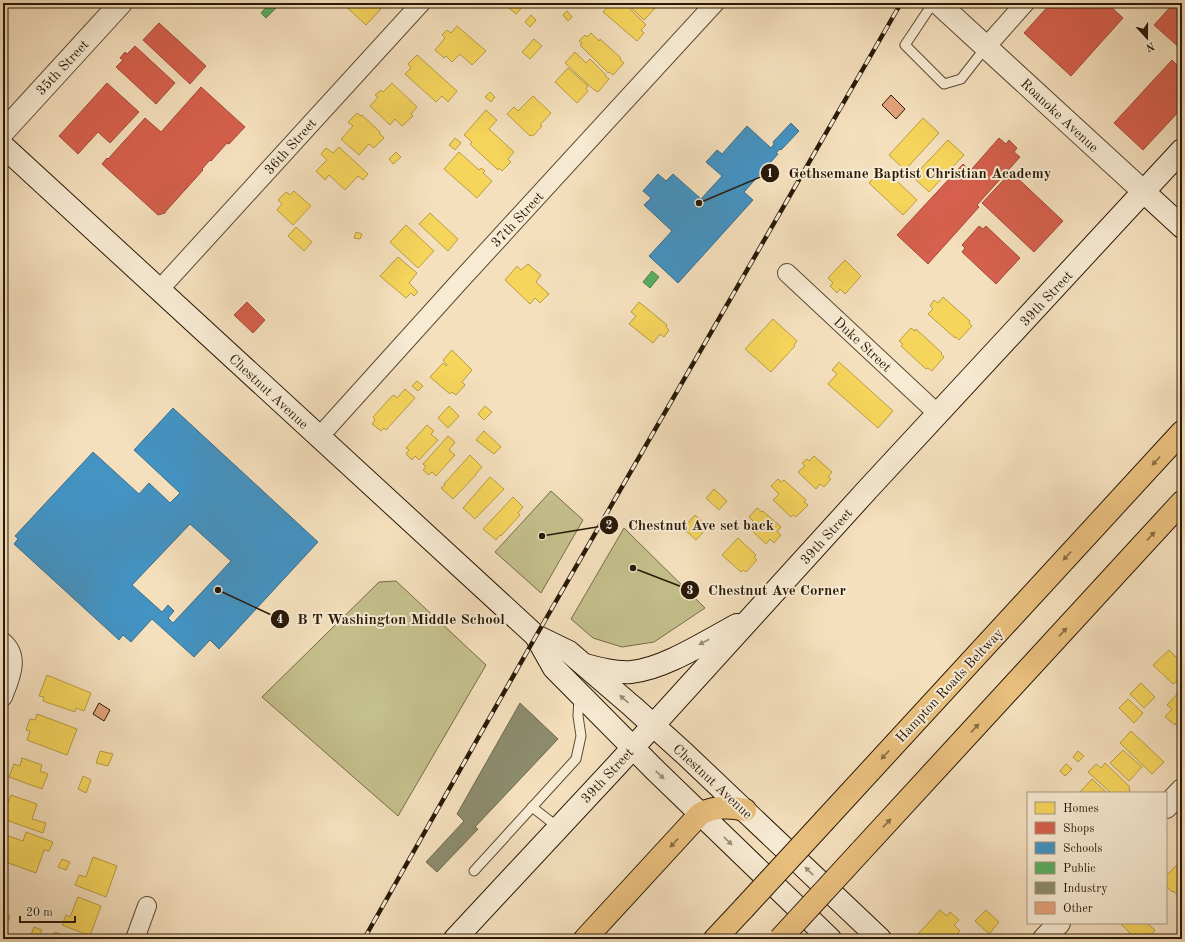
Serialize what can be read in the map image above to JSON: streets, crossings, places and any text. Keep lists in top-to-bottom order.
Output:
{
  "streets": {
    "highway": ["Hampton Roads Beltway"],
    "main road": [
      "35th Street",
      "Roanoke Avenue",
      "39th Street",
      "Chestnut Avenue"
    ],
    "street": ["36th Street", "37th Street", "Duke Street"]
  },
  "crossings": [
    ["Roanoke Avenue", "39th Street"],
    ["36th Street", "Chestnut Avenue"],
    ["37th Street", "Chestnut Avenue"],
    ["39th Street", "Duke Street"],
    ["39th Street", "Chestnut Avenue"]
  ],
  "places": [
    "Gethsemane Baptist Christian Academy",
    "Chestnut Ave set back",
    "Chestnut Ave Corner",
    "B T Washington Middle School"
  ],
  "legend": [
    "Homes",
    "Shops",
    "Schools",
    "Public",
    "Industry",
    "Other"
  ],
  "scale_bar": "20 m",
  "north": "bottom"
}
